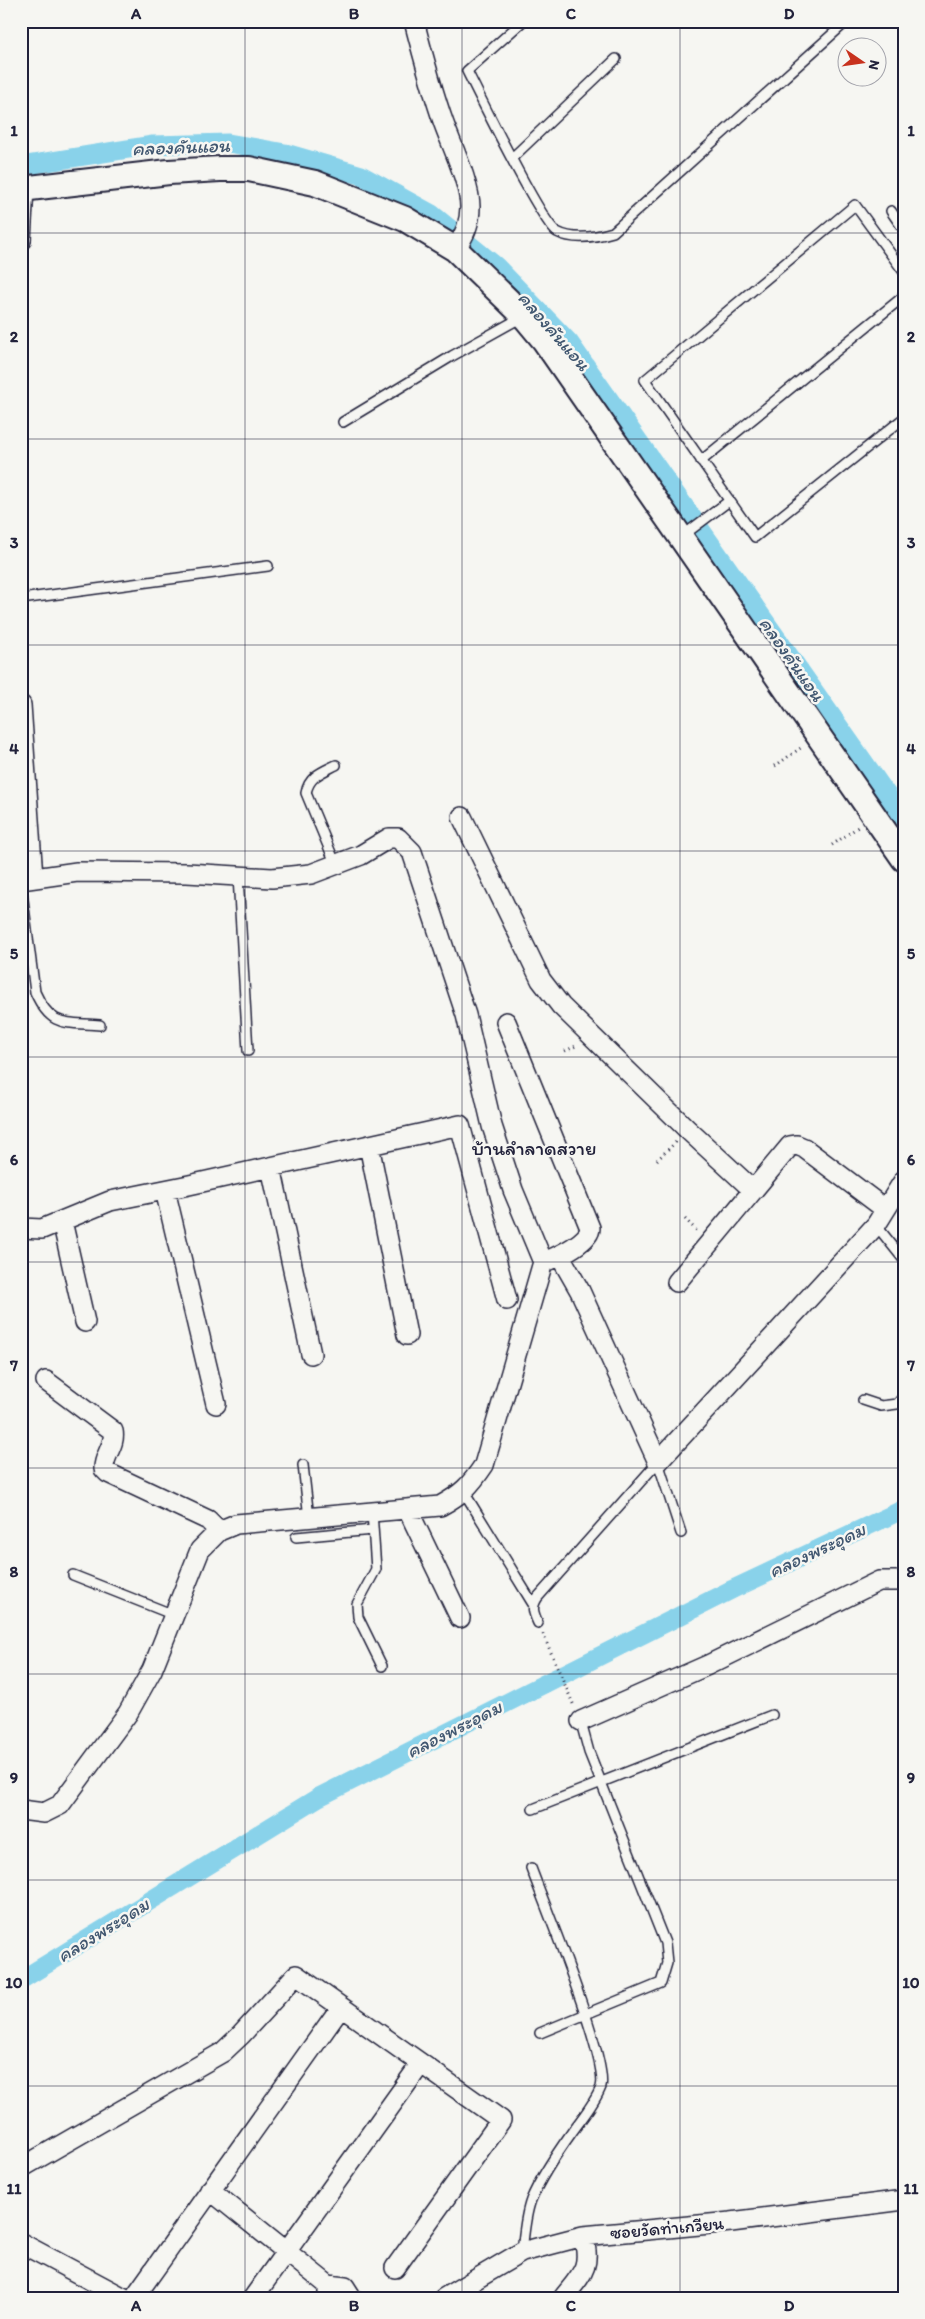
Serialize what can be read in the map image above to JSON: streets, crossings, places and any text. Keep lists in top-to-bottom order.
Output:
{
  "streets": {
    "street": ["ซอยวัดท่าเกวียน"]
  },
  "districts": ["บ้านลำลาดสวาย"],
  "water": ["คลองคันแอน", "คลองพระอุดม"],
  "north": "right",
  "grid": {
    "columns": [
      "A",
      "B",
      "C",
      "D"
    ],
    "rows": [
      "1",
      "2",
      "3",
      "4",
      "5",
      "6",
      "7",
      "8",
      "9",
      "10",
      "11"
    ]
  }
}
